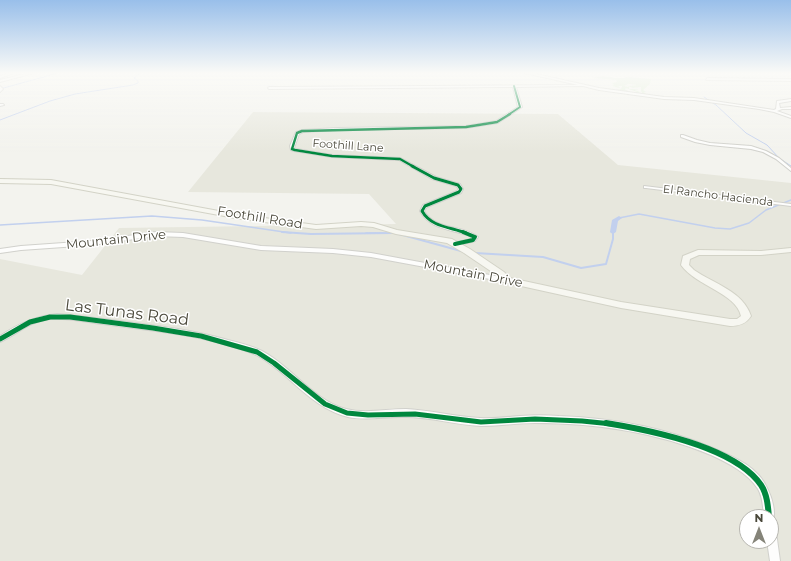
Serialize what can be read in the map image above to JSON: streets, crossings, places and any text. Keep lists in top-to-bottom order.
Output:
{
  "streets": {
    "main road": ["Foothill Road", "Mountain Drive"],
    "street": ["Foothill Lane", "El Rancho Hacienda", "Las Tunas Road"]
  },
  "crossings": [
    ["Foothill Lane", "Foothill Road"],
    ["Foothill Road", "Mountain Drive"]
  ],
  "north": "top"
}
